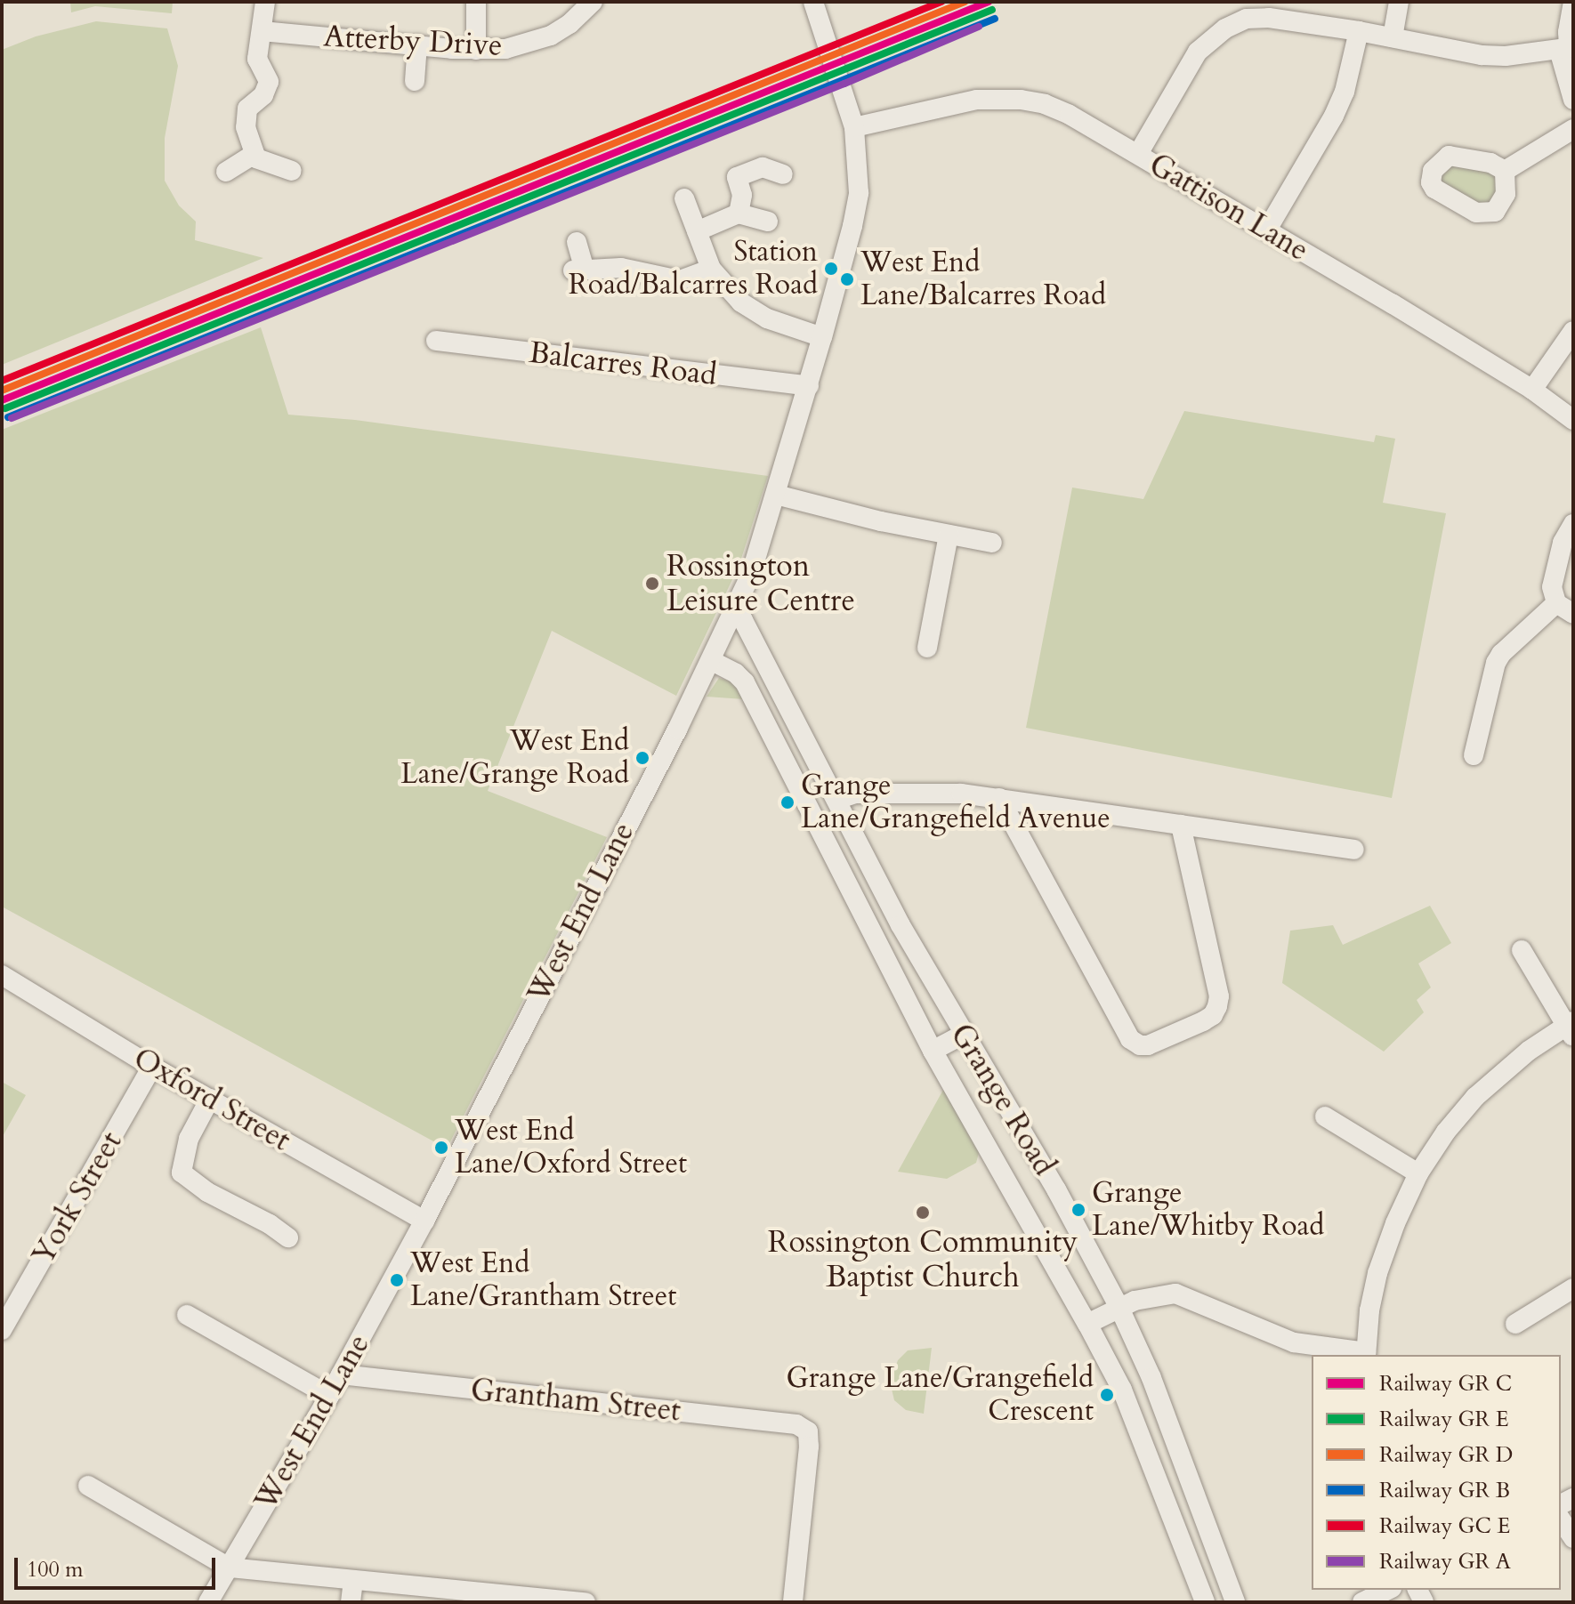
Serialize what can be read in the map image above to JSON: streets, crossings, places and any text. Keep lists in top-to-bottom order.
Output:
{
  "streets": {
    "street": [
      "Atterby Drive",
      "Gattison Lane",
      "Balcarres Road",
      "West End Lane",
      "Oxford Street",
      "Grange Road",
      "York Street",
      "Grantham Street"
    ]
  },
  "crossings": [
    ["Gattison Lane", "West End Lane"],
    ["Balcarres Road", "West End Lane"],
    ["West End Lane", "Oxford Street"],
    ["West End Lane", "Grange Road"],
    ["West End Lane", "Grantham Street"],
    ["Oxford Street", "York Street"]
  ],
  "places": [
    "Station Road/Balcarres Road",
    "West End Lane/Balcarres Road",
    "Rossington Leisure Centre",
    "West End Lane/Grange Road",
    "Grange Lane/Grangefield Avenue",
    "West End Lane/Oxford Street",
    "Grange Lane/Whitby Road",
    "Rossington Community Baptist Church",
    "West End Lane/Grantham Street",
    "Grange Lane/Grangefield Crescent"
  ],
  "legend": [
    "Railway GR C",
    "Railway GR E",
    "Railway GR D",
    "Railway GR B",
    "Railway GC E",
    "Railway GR A"
  ],
  "scale_bar": "100 m"
}
